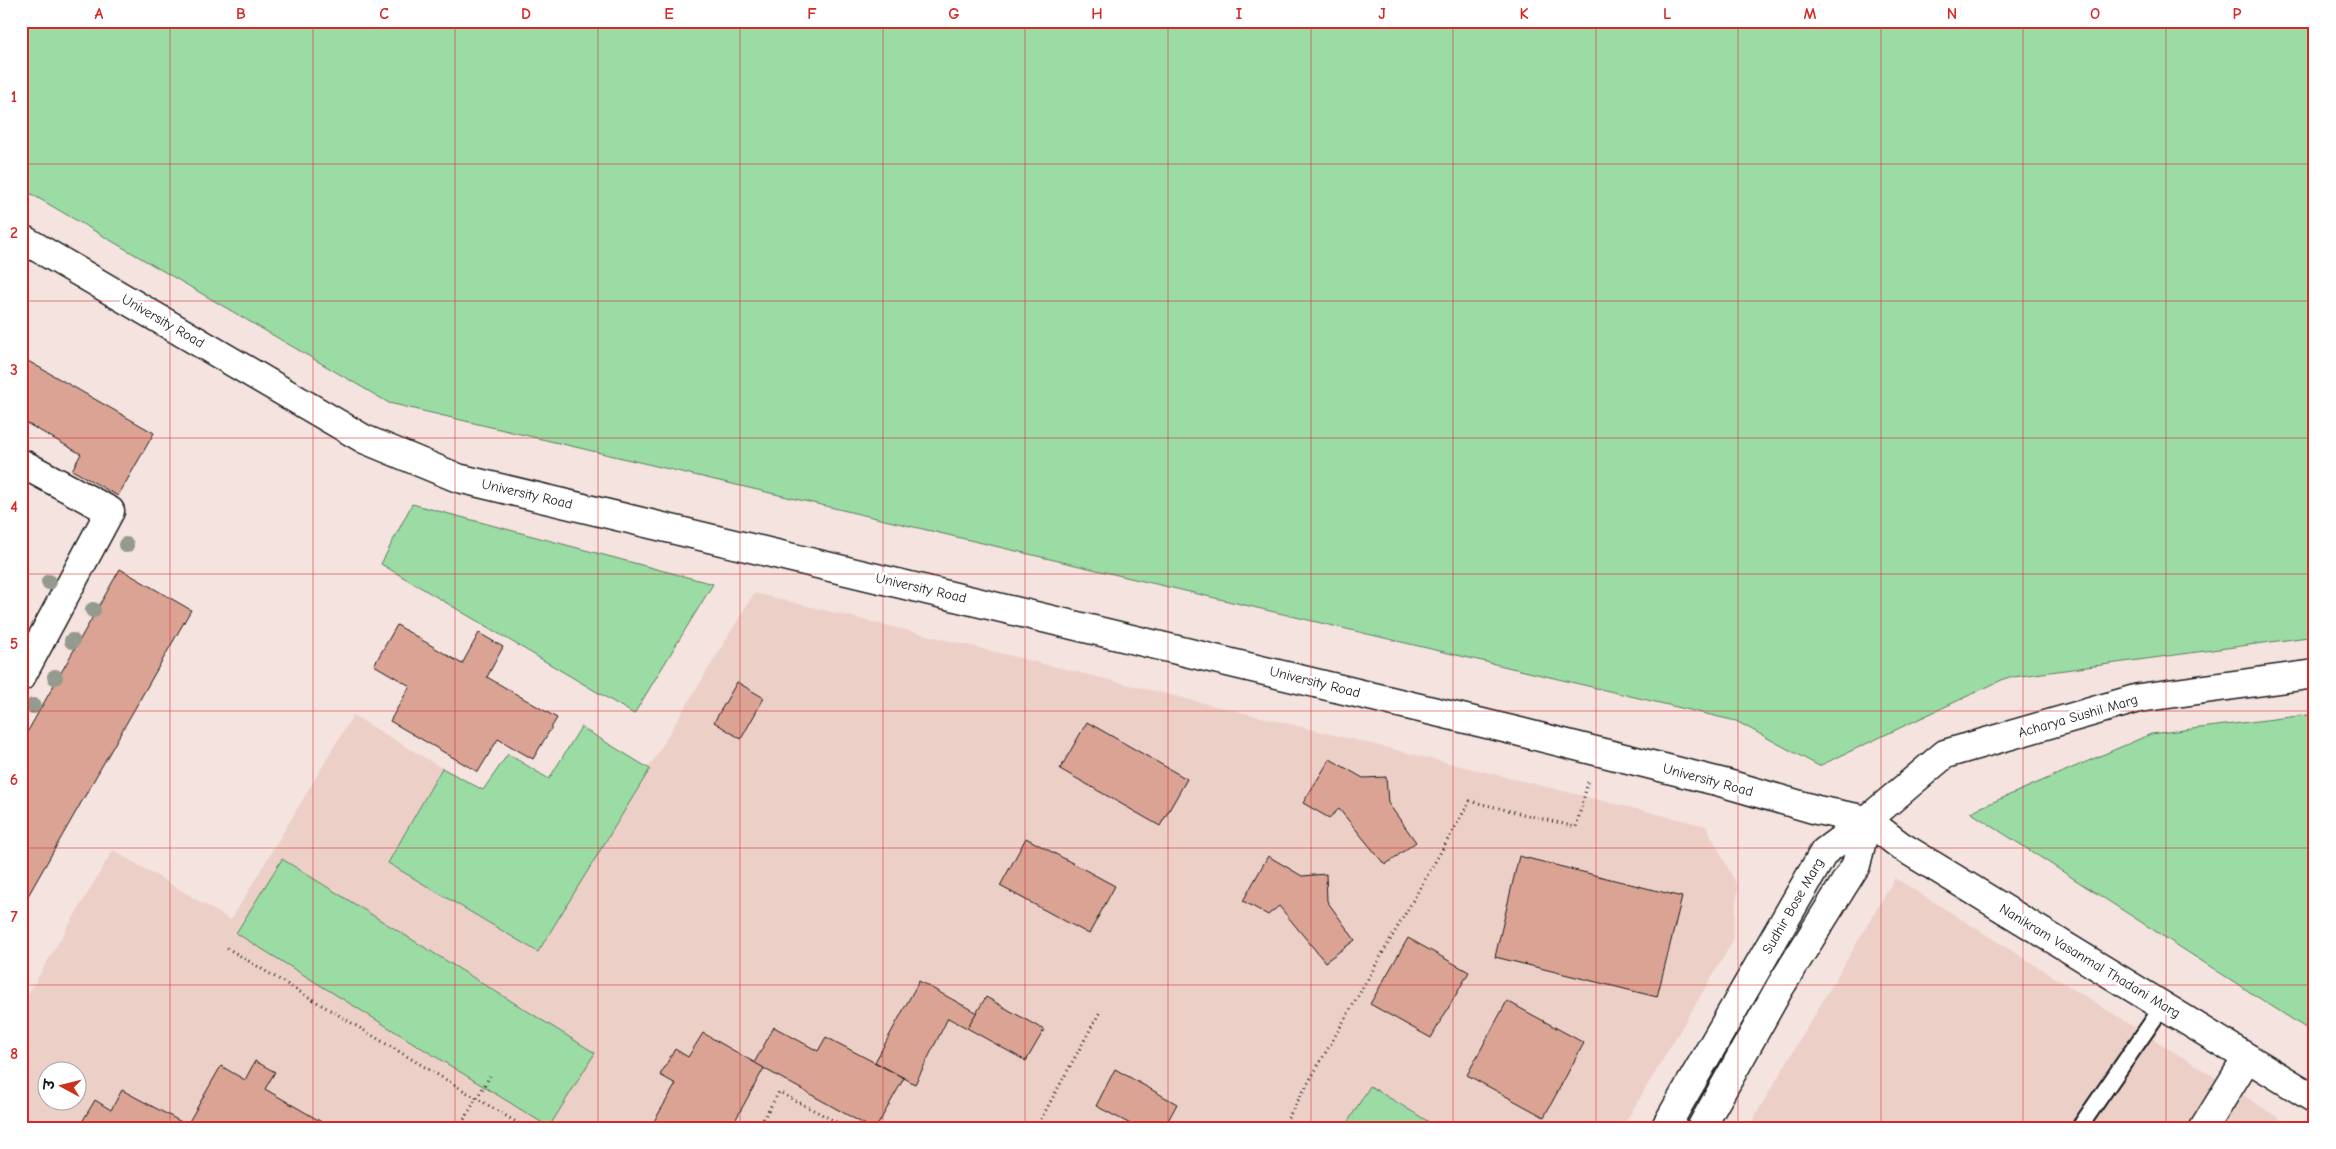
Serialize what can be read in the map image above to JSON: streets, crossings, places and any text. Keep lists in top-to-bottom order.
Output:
{
  "streets": {
    "street": [
      "University Road",
      "Acharya Sushil Marg",
      "Sudhir Bose Marg",
      "Nanikram Vasanmal Thadani Marg"
    ]
  },
  "crossings": [
    ["University Road", "Acharya Sushil Marg"],
    ["University Road", "Sudhir Bose Marg"],
    ["University Road", "Nanikram Vasanmal Thadani Marg"],
    ["Acharya Sushil Marg", "Sudhir Bose Marg"],
    ["Acharya Sushil Marg", "Nanikram Vasanmal Thadani Marg"],
    ["Sudhir Bose Marg", "Nanikram Vasanmal Thadani Marg"]
  ],
  "north": "left",
  "grid": {
    "columns": [
      "A",
      "B",
      "C",
      "D",
      "E",
      "F",
      "G",
      "H",
      "I",
      "J",
      "K",
      "L",
      "M",
      "N",
      "O",
      "P"
    ],
    "rows": [
      "1",
      "2",
      "3",
      "4",
      "5",
      "6",
      "7",
      "8"
    ]
  }
}
